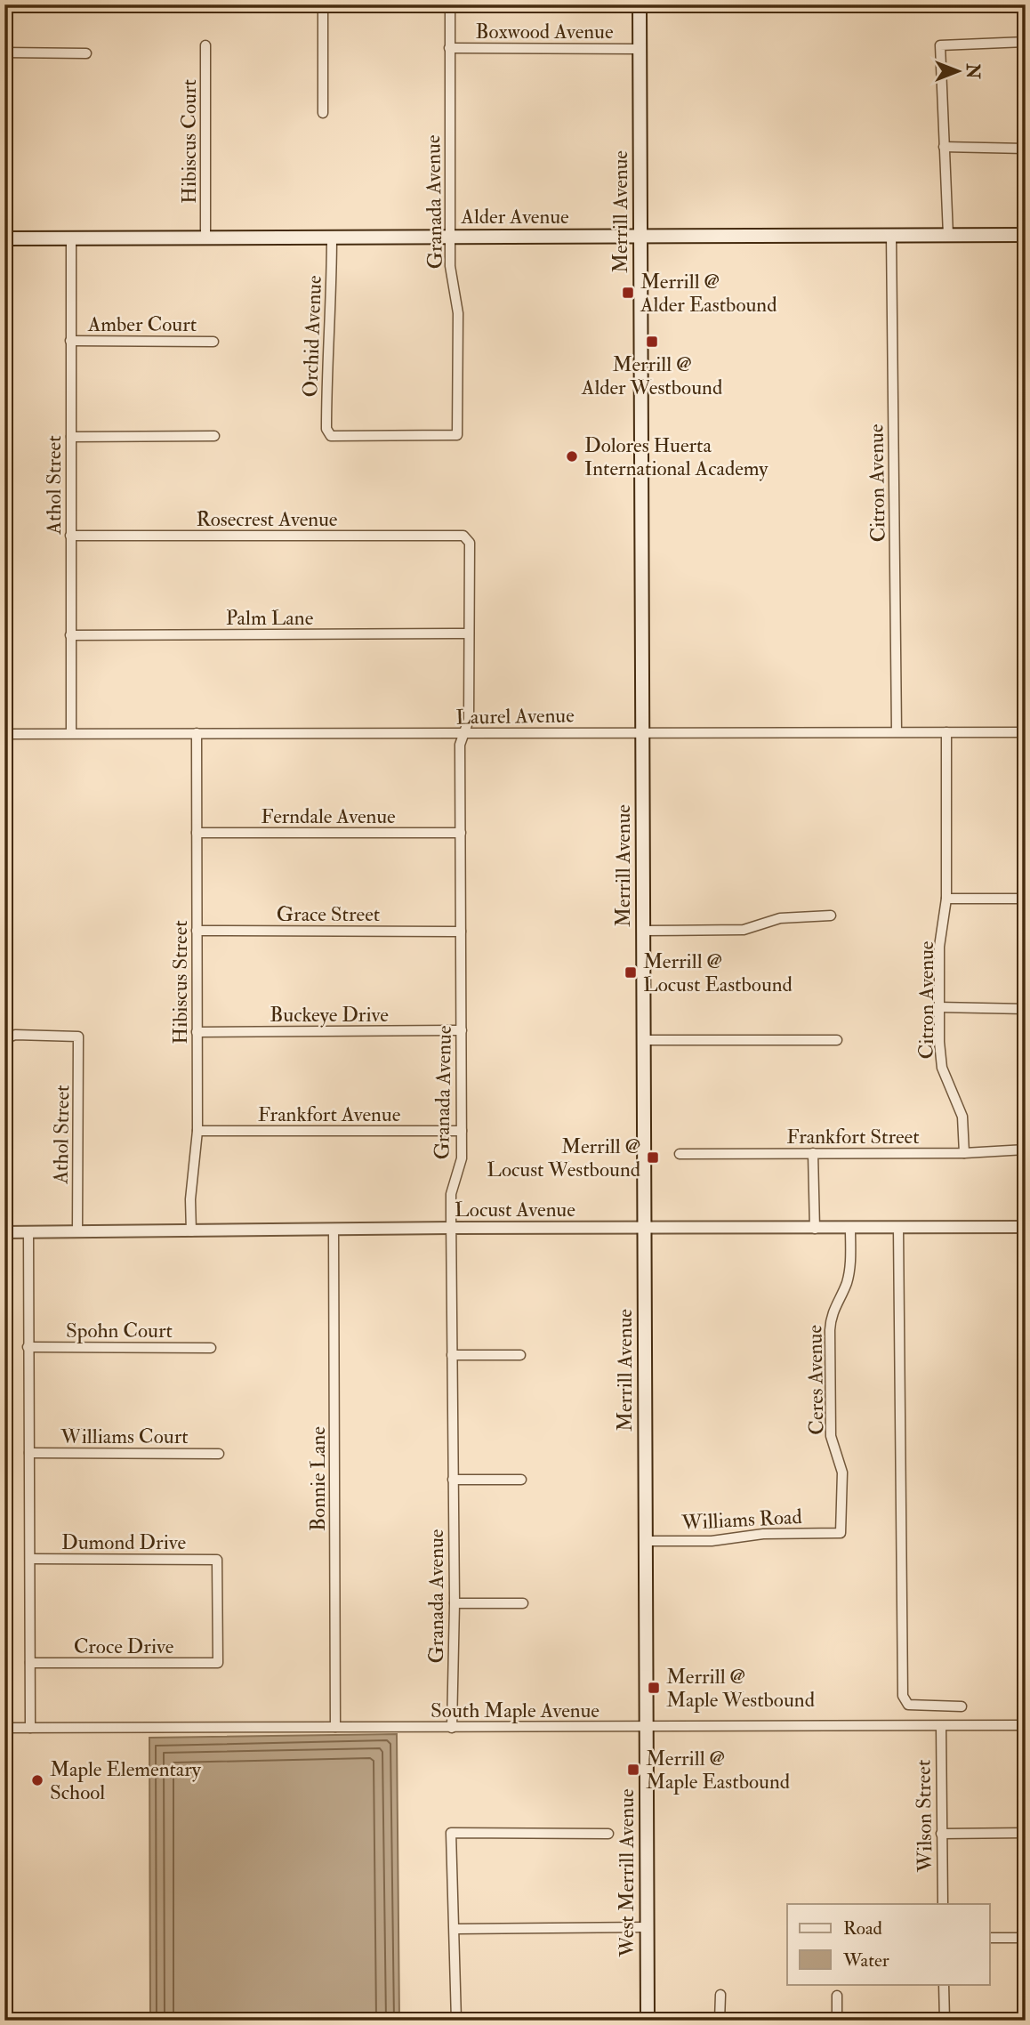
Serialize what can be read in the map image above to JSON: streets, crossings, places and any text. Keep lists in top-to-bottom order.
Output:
{
  "streets": {
    "main road": ["Merrill Avenue", "Alder Avenue", "West Merrill Avenue"],
    "street": [
      "Boxwood Avenue",
      "Hibiscus Court",
      "Granada Avenue",
      "Amber Court",
      "Orchid Avenue",
      "Citron Avenue",
      "Athol Street",
      "Rosecrest Avenue",
      "Palm Lane",
      "Laurel Avenue",
      "Ferndale Avenue",
      "Grace Street",
      "Hibiscus Street",
      "Buckeye Drive",
      "Frankfort Avenue",
      "Frankfort Street",
      "Locust Avenue",
      "Spohn Court",
      "Ceres Avenue",
      "Williams Court",
      "Bonnie Lane",
      "Williams Road",
      "Dumond Drive",
      "Croce Drive",
      "South Maple Avenue",
      "Wilson Street"
    ]
  },
  "crossings": [
    ["Boxwood Avenue", "Granada Avenue"],
    ["Boxwood Avenue", "Merrill Avenue"],
    ["Hibiscus Court", "Alder Avenue"],
    ["Granada Avenue", "Alder Avenue"],
    ["Granada Avenue", "Orchid Avenue"],
    ["Granada Avenue", "Rosecrest Avenue"],
    ["Granada Avenue", "Palm Lane"],
    ["Granada Avenue", "Laurel Avenue"],
    ["Granada Avenue", "Ferndale Avenue"],
    ["Granada Avenue", "Grace Street"],
    ["Granada Avenue", "Buckeye Drive"],
    ["Granada Avenue", "Frankfort Avenue"],
    ["Granada Avenue", "Locust Avenue"],
    ["Granada Avenue", "South Maple Avenue"],
    ["Merrill Avenue", "Alder Avenue"],
    ["Merrill Avenue", "Laurel Avenue"],
    ["Merrill Avenue", "Locust Avenue"],
    ["Merrill Avenue", "Williams Road"],
    ["Merrill Avenue", "South Maple Avenue"],
    ["Merrill Avenue", "West Merrill Avenue"],
    ["Alder Avenue", "Orchid Avenue"],
    ["Alder Avenue", "Citron Avenue"],
    ["Alder Avenue", "Athol Street"],
    ["Amber Court", "Athol Street"],
    ["Citron Avenue", "Laurel Avenue"],
    ["Citron Avenue", "Frankfort Street"],
    ["Athol Street", "Rosecrest Avenue"],
    ["Athol Street", "Palm Lane"],
    ["Athol Street", "Laurel Avenue"],
    ["Athol Street", "Locust Avenue"],
    ["Laurel Avenue", "Hibiscus Street"],
    ["Ferndale Avenue", "Hibiscus Street"],
    ["Grace Street", "Hibiscus Street"],
    ["Hibiscus Street", "Buckeye Drive"],
    ["Hibiscus Street", "Frankfort Avenue"],
    ["Hibiscus Street", "Locust Avenue"],
    ["Locust Avenue", "Ceres Avenue"],
    ["Locust Avenue", "Bonnie Lane"],
    ["Ceres Avenue", "Williams Road"],
    ["Bonnie Lane", "South Maple Avenue"],
    ["Dumond Drive", "Croce Drive"],
    ["South Maple Avenue", "Wilson Street"],
    ["South Maple Avenue", "West Merrill Avenue"]
  ],
  "places": {
    "transit": [
      "Merrill @ Alder Eastbound",
      "Merrill @ Alder Westbound",
      "Merrill @ Locust Eastbound",
      "Merrill @ Locust Westbound",
      "Merrill @ Maple Westbound",
      "Merrill @ Maple Eastbound"
    ],
    "other": ["Dolores Huerta International Academy", "Maple Elementary School"]
  },
  "legend": ["Road", "Water"],
  "north": "right"
}
